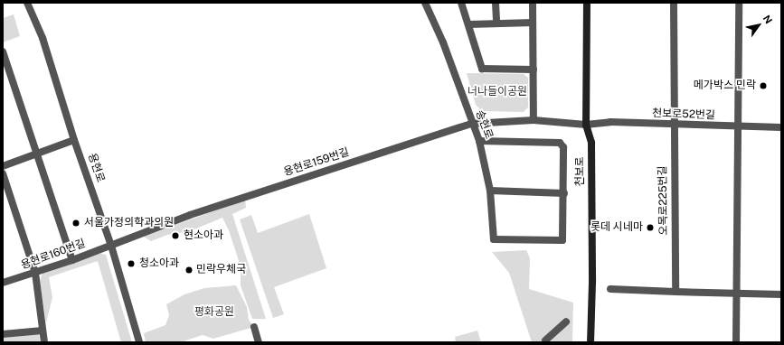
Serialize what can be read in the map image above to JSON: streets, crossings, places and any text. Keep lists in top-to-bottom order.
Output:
{
  "streets": {
    "main road": ["천보로"],
    "street": [
      "천보로52번길",
      "송현로",
      "용현로159번길",
      "용현로",
      "오목로225번길",
      "용현로160번길"
    ]
  },
  "crossings": [
    ["천보로52번길", "용현로159번길"],
    ["천보로52번길", "천보로"],
    ["천보로52번길", "오목로225번길"],
    ["송현로", "용현로159번길"],
    ["용현로159번길", "용현로"],
    ["용현로159번길", "용현로160번길"],
    ["용현로", "용현로160번길"]
  ],
  "parks": ["너나들이공원", "평화공원"],
  "places": [
    "메가박스 민락",
    "서울가정의학과의원",
    "롯데 시네마",
    "현소아과",
    "청소아과",
    "민락우체국"
  ],
  "north": "top right"
}
